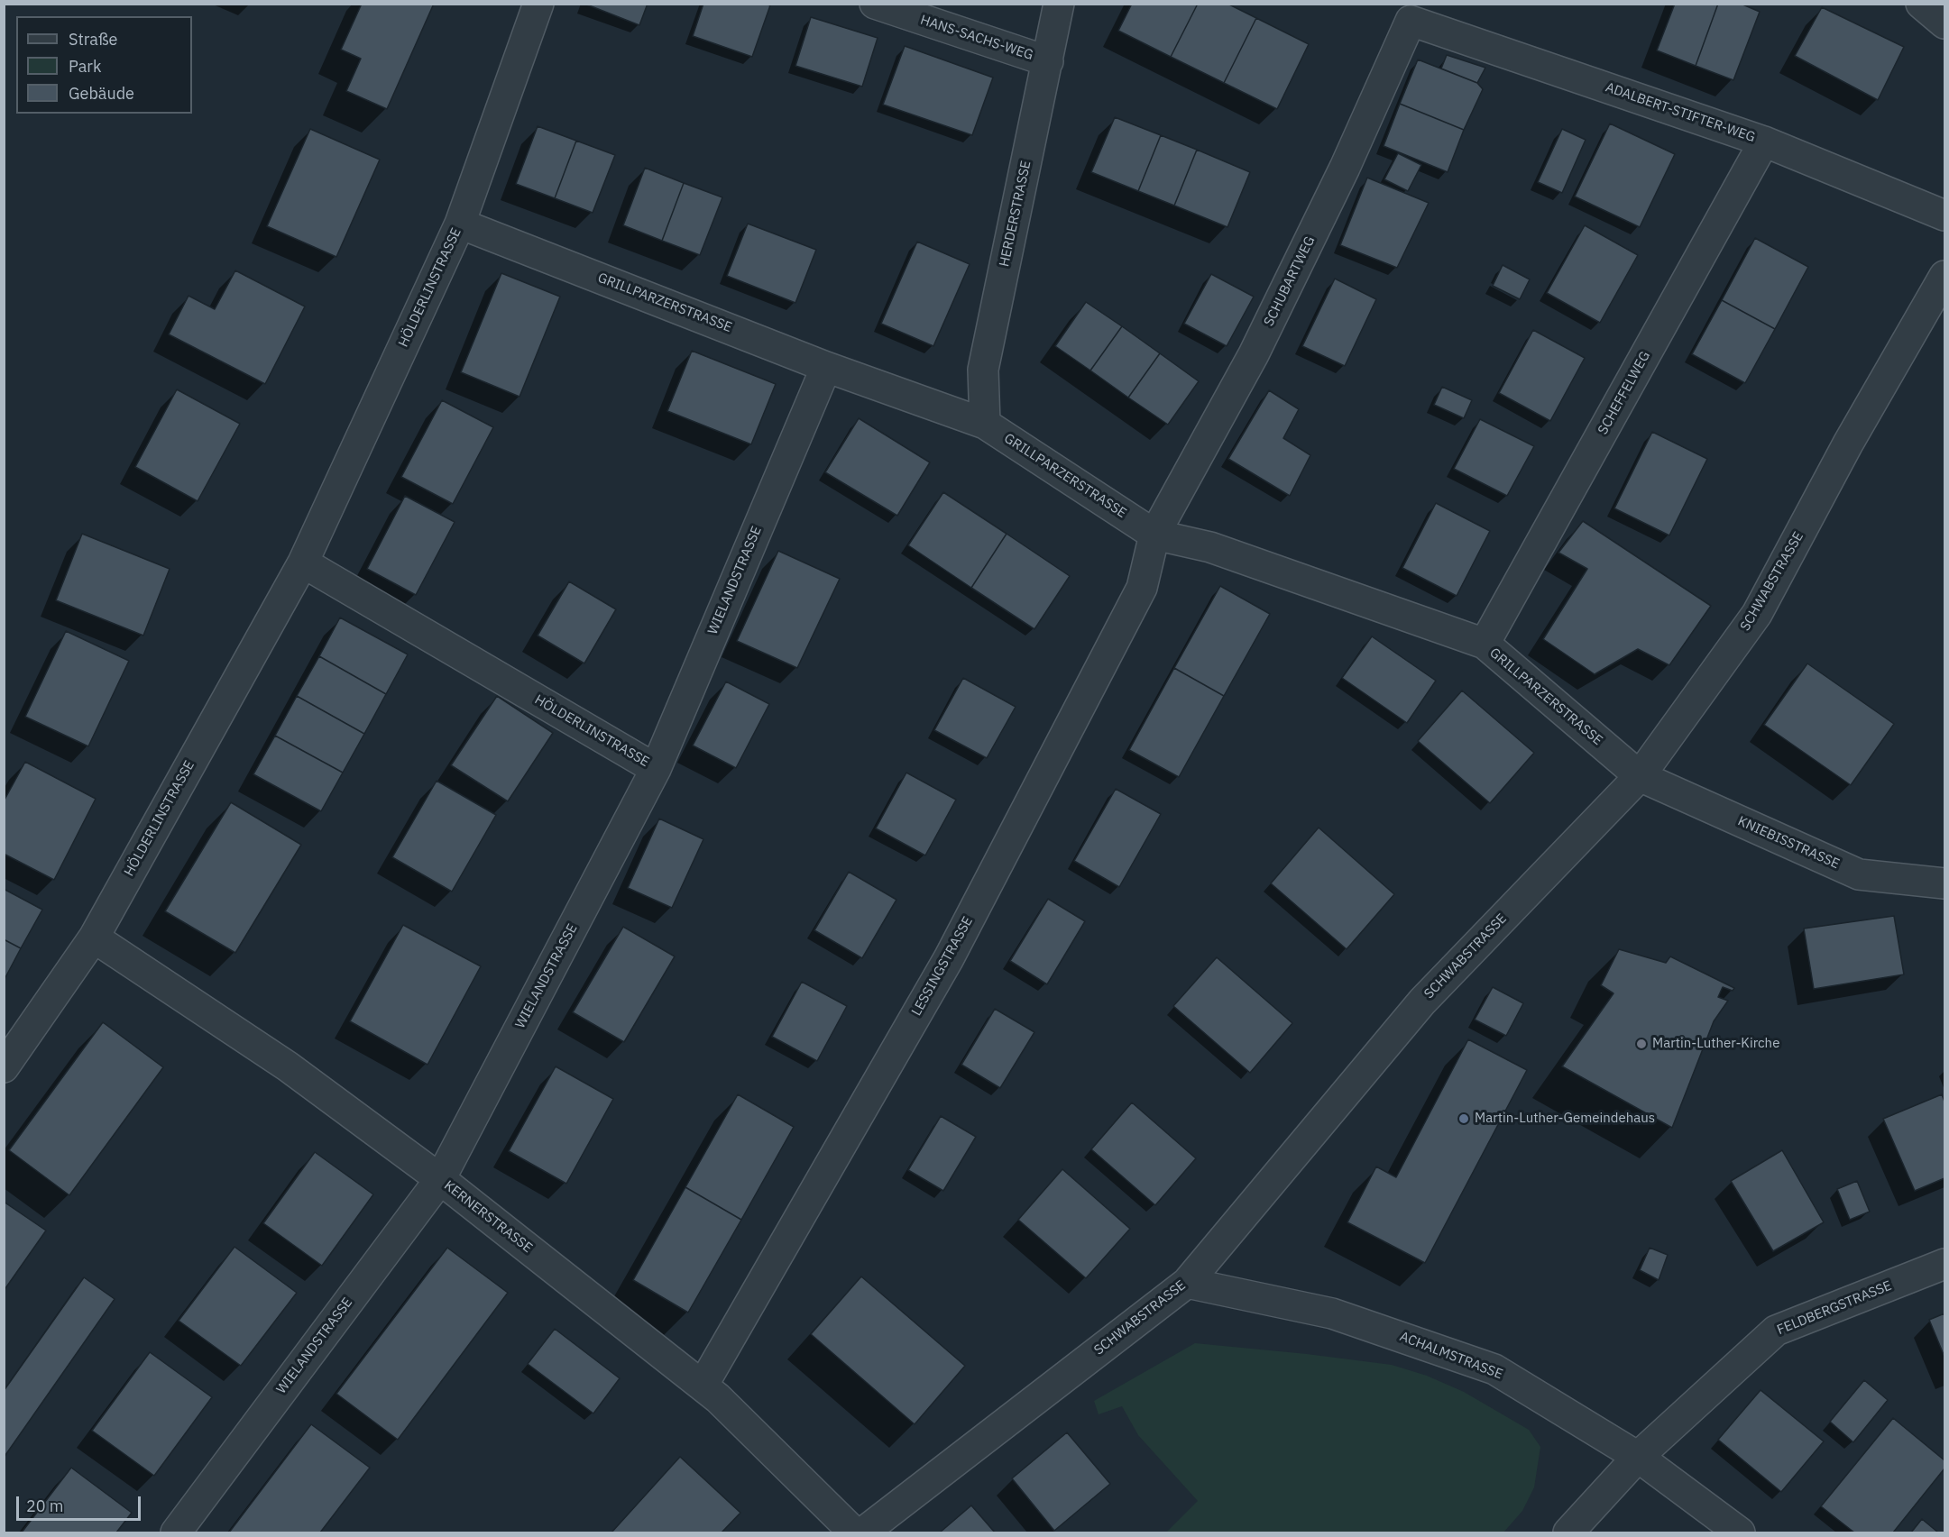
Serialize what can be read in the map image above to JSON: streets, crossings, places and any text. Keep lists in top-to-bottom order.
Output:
{
  "streets": {
    "street": [
      "HANS-SACHS-WEG",
      "ADALBERT-STIFTER-WEG",
      "HERDERSTRASSE",
      "SCHUBARTWEG",
      "HÖLDERLINSTRASSE",
      "GRILLPARZERSTRASSE",
      "SCHEFFELWEG",
      "WIELANDSTRASSE",
      "SCHWABSTRASSE",
      "KNIEBISSTRASSE",
      "LESSINGSTRASSE",
      "KERNERSTRASSE",
      "FELDBERGSTRASSE",
      "ACHALMSTRASSE"
    ]
  },
  "crossings": [
    ["HANS-SACHS-WEG", "HERDERSTRASSE"],
    ["ADALBERT-STIFTER-WEG", "SCHUBARTWEG"],
    ["ADALBERT-STIFTER-WEG", "SCHEFFELWEG"],
    ["HERDERSTRASSE", "GRILLPARZERSTRASSE"],
    ["SCHUBARTWEG", "GRILLPARZERSTRASSE"],
    ["SCHUBARTWEG", "LESSINGSTRASSE"],
    ["HÖLDERLINSTRASSE", "GRILLPARZERSTRASSE"],
    ["HÖLDERLINSTRASSE", "WIELANDSTRASSE"],
    ["HÖLDERLINSTRASSE", "KERNERSTRASSE"],
    ["GRILLPARZERSTRASSE", "SCHEFFELWEG"],
    ["GRILLPARZERSTRASSE", "WIELANDSTRASSE"],
    ["GRILLPARZERSTRASSE", "SCHWABSTRASSE"],
    ["GRILLPARZERSTRASSE", "KNIEBISSTRASSE"],
    ["GRILLPARZERSTRASSE", "LESSINGSTRASSE"],
    ["WIELANDSTRASSE", "KERNERSTRASSE"],
    ["SCHWABSTRASSE", "KNIEBISSTRASSE"],
    ["SCHWABSTRASSE", "ACHALMSTRASSE"],
    ["LESSINGSTRASSE", "KERNERSTRASSE"],
    ["FELDBERGSTRASSE", "ACHALMSTRASSE"]
  ],
  "places": ["Martin-Luther-Kirche", "Martin-Luther-Gemeindehaus"],
  "legend": ["Straße", "Park", "Gebäude"],
  "scale_bar": "20 m"
}
